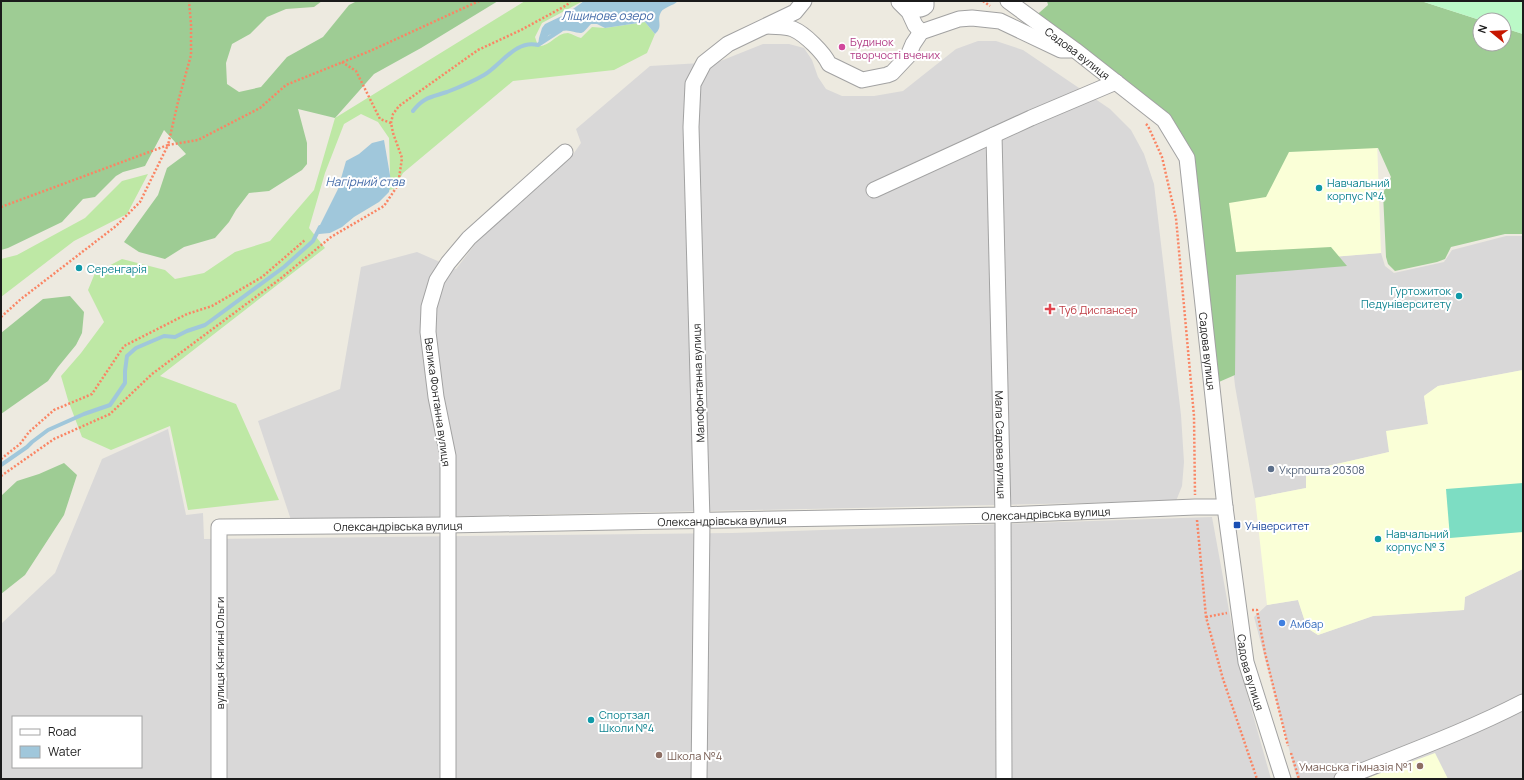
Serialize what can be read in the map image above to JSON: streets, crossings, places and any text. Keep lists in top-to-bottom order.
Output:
{
  "streets": {
    "street": [
      "Садова вулиця",
      "Малофонтанна вулиця",
      "Велика Фонтанна вулиця",
      "Мала Садова вулиця",
      "Олександрівська вулиця",
      "вулиця Княгині Ольги"
    ]
  },
  "crossings": [
    ["Садова вулиця", "Олександрівська вулиця"],
    ["Малофонтанна вулиця", "Олександрівська вулиця"],
    ["Велика Фонтанна вулиця", "Олександрівська вулиця"],
    ["Мала Садова вулиця", "Олександрівська вулиця"],
    ["Олександрівська вулиця", "вулиця Княгині Ольги"]
  ],
  "water": ["Ліщинове озеро", "Нагірний став"],
  "places": {
    "other": [
      "Будинок творчості вчених",
      "Навчальний корпус №4",
      "Серенгарія",
      "Гуртожиток Педуніверситету",
      "Укрпошта 20308",
      "Навчальний корпус № 3",
      "Амбар",
      "Спортзал Школи №4",
      "Школа №4",
      "Уманська гімназія №1"
    ],
    "health": ["Туб Диспансер"],
    "transit": ["Університет"]
  },
  "legend": ["Road", "Water"],
  "north": "left"
}
